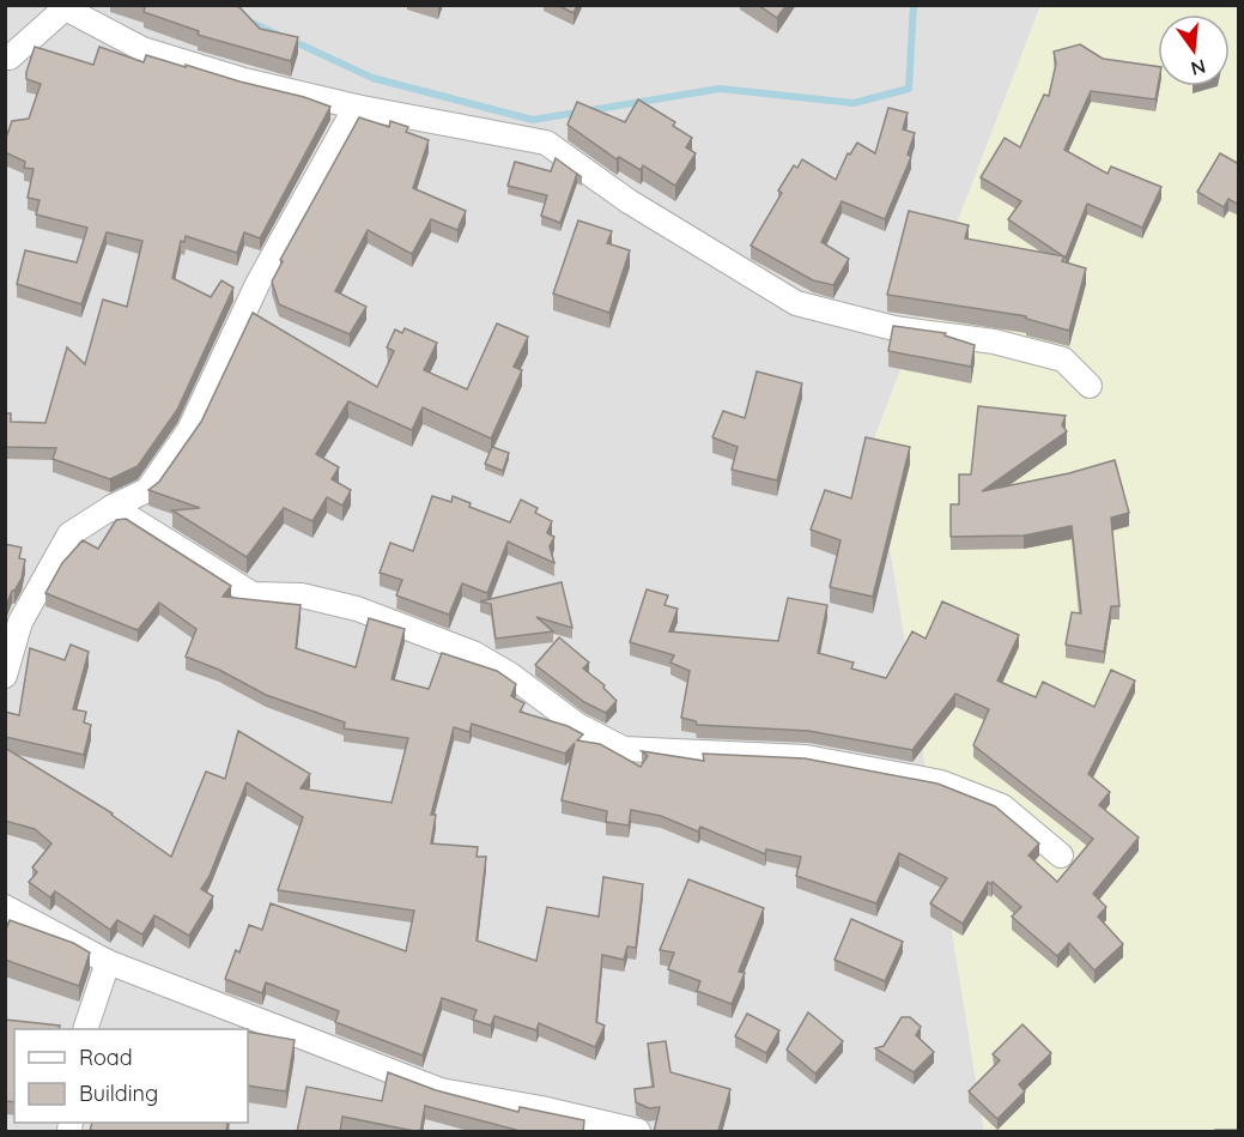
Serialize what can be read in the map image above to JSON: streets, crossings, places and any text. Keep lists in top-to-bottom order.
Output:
{
  "legend": ["Road", "Building"],
  "north": "bottom"
}
